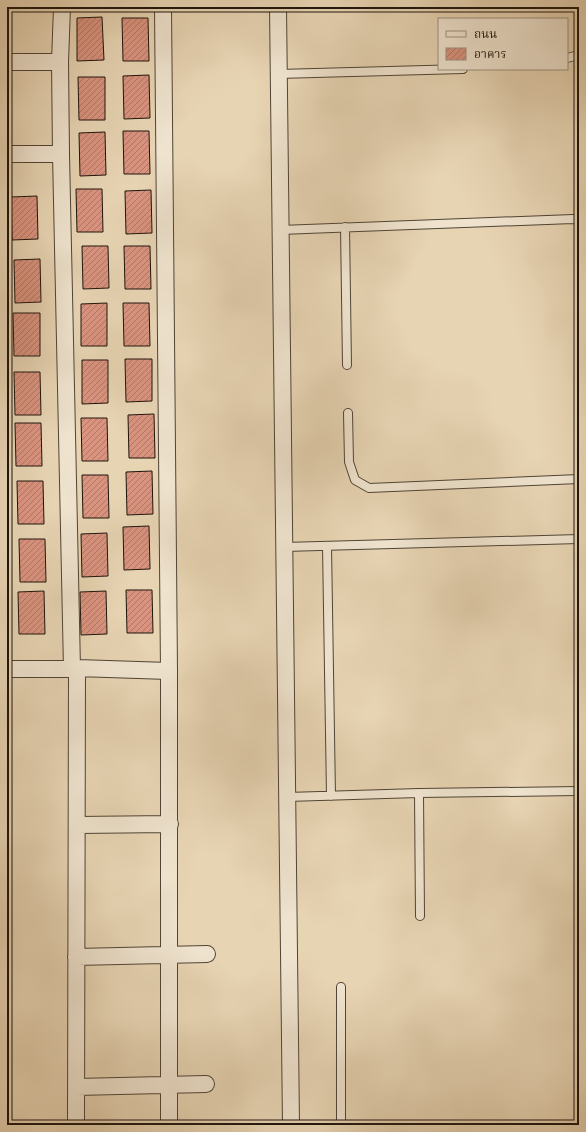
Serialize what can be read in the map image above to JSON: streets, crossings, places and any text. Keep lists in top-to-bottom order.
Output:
{
  "legend": ["ถนน", "อาคาร"]
}
